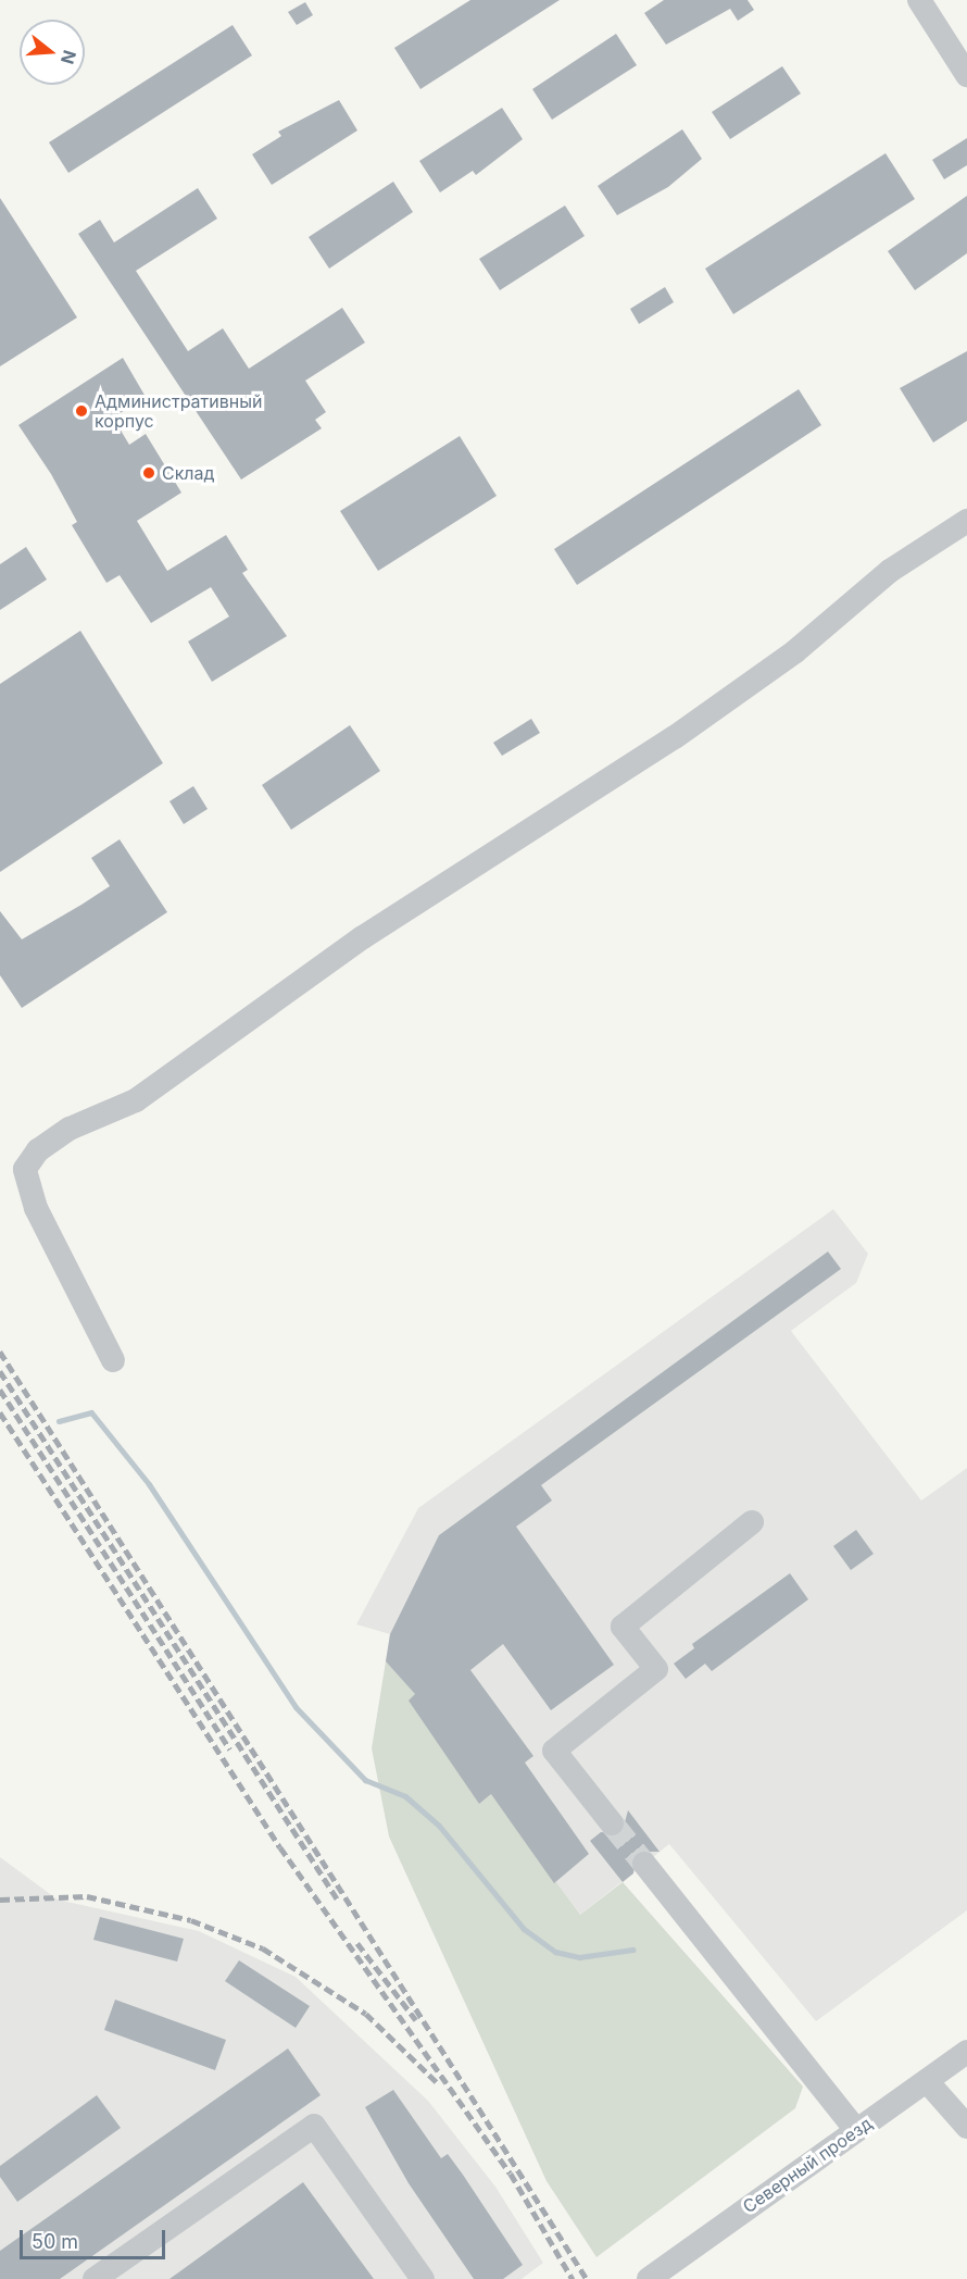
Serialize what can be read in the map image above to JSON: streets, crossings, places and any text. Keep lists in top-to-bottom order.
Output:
{
  "streets": {
    "street": ["Северный проезд"]
  },
  "places": ["Административный корпус", "Склад"],
  "scale_bar": "50 m",
  "north": "right"
}
